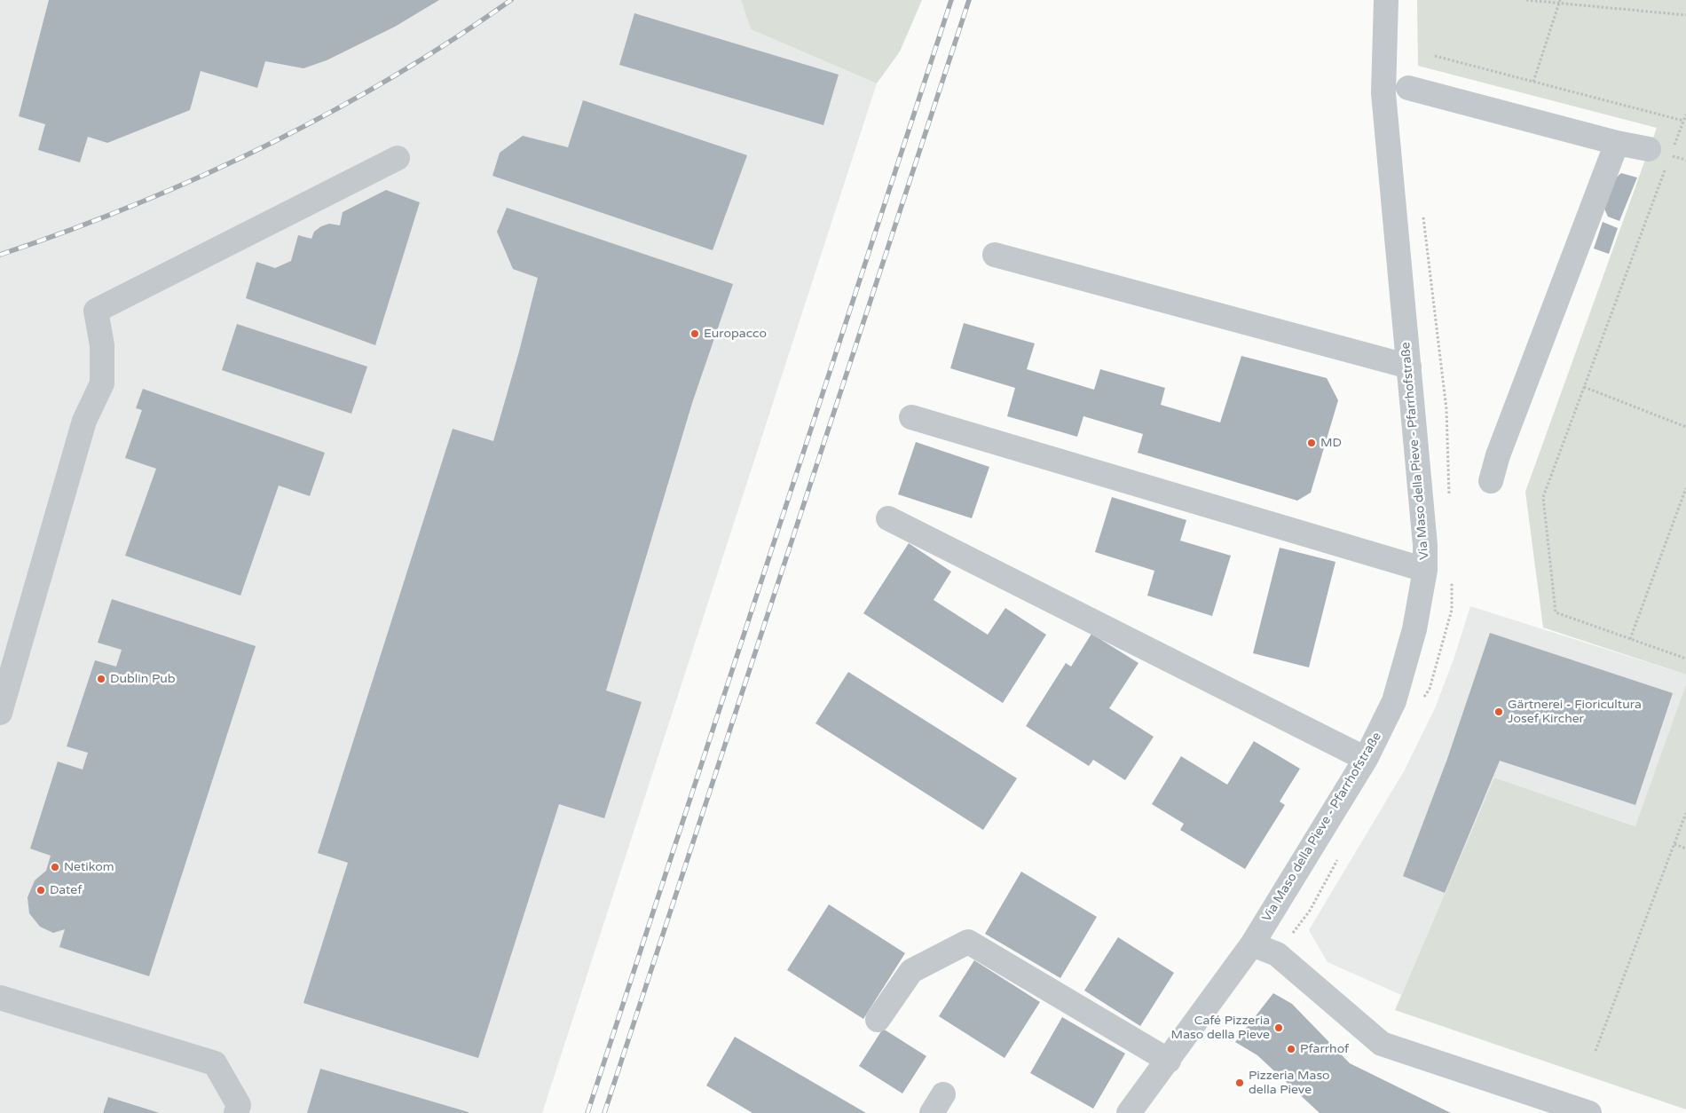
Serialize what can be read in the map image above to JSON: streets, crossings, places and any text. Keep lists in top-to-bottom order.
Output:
{
  "streets": {
    "street": ["Via Maso della Pieve - Pfarrhofstraße"]
  },
  "places": [
    "Europacco",
    "MD",
    "Dublin Pub",
    "Gärtnerei - Fioricultura Josef Kircher",
    "Netikom",
    "Datef",
    "Café Pizzeria Maso della Pieve",
    "Pfarrhof",
    "Pizzeria Maso della Pieve"
  ]
}
